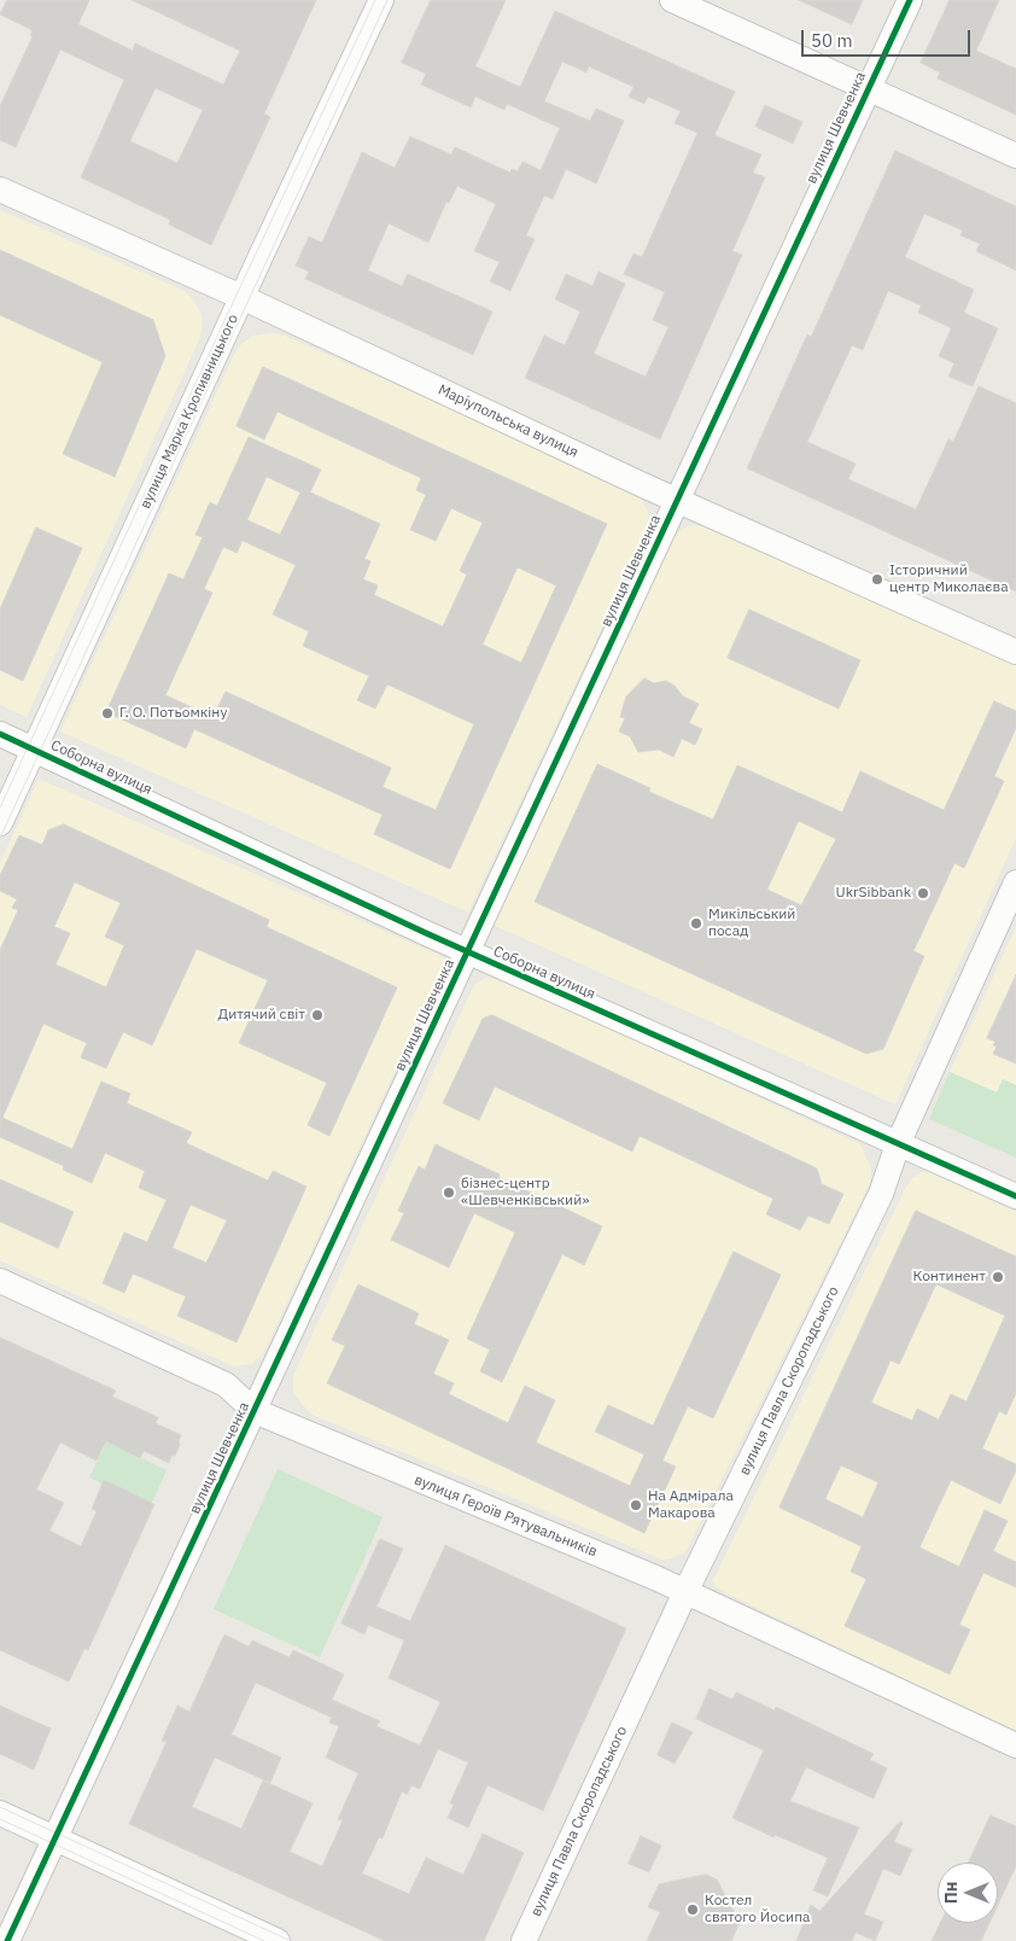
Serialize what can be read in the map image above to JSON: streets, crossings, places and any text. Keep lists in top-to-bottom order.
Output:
{
  "streets": {
    "street": [
      "вулиця Шевченка",
      "вулиця Марка Кропивницького",
      "Маріупольська вулиця",
      "Соборна вулиця",
      "вулиця Павла Скоропадського",
      "вулиця Героїв Рятувальників"
    ]
  },
  "crossings": [
    ["вулиця Шевченка", "Маріупольська вулиця"],
    ["вулиця Шевченка", "Соборна вулиця"],
    ["вулиця Шевченка", "вулиця Героїв Рятувальників"],
    ["вулиця Марка Кропивницького", "Маріупольська вулиця"],
    ["вулиця Марка Кропивницького", "Соборна вулиця"],
    ["Соборна вулиця", "вулиця Павла Скоропадського"],
    ["вулиця Павла Скоропадського", "вулиця Героїв Рятувальників"]
  ],
  "places": [
    "Історичний центр Миколаєва",
    "Г. О. Потьомкіну",
    "UkrSibbank",
    "Микільський посад",
    "Дитячий світ",
    "бізнес-центр «Шевченківський»",
    "Континент",
    "На Адмірала Макарова",
    "Костел святого Йосипа"
  ],
  "scale_bar": "50 m",
  "north": "left"
}
